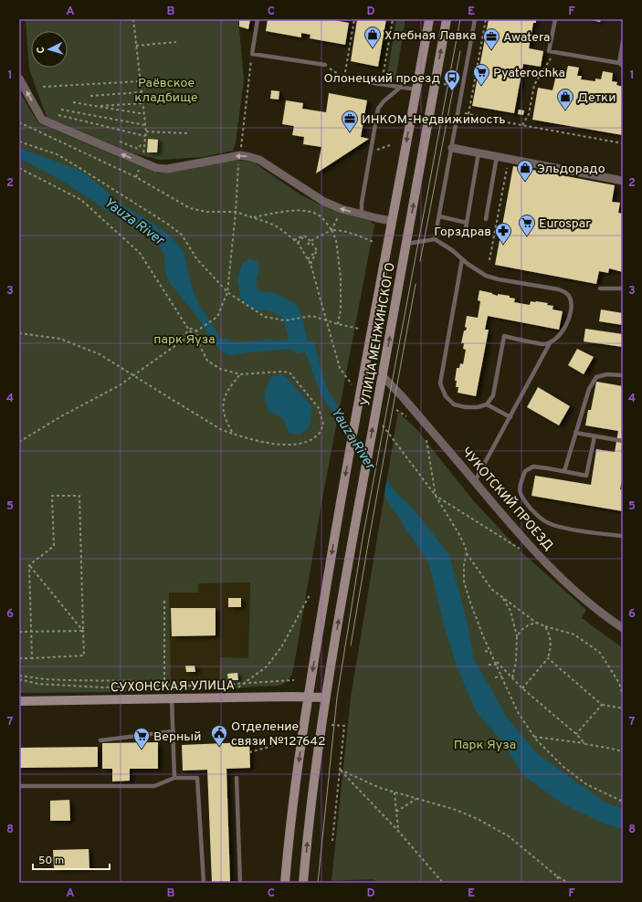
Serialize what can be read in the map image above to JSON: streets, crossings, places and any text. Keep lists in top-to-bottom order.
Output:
{
  "streets": {
    "main road": ["УЛИЦА МЕНЖИНСКОГО", "СУХОНСКАЯ УЛИЦА"],
    "street": ["ЧУКОТСКИЙ ПРОЕЗД"]
  },
  "crossings": [
    ["УЛИЦА МЕНЖИНСКОГО", "ЧУКОТСКИЙ ПРОЕЗД"],
    ["УЛИЦА МЕНЖИНСКОГО", "СУХОНСКАЯ УЛИЦА"]
  ],
  "water": ["Yauza River"],
  "parks": ["Раёвское кладбище", "парк Яуза", "Парк Яуза"],
  "places": {
    "shop": ["Хлебная Лавка", "Детки", "Эльдорадо"],
    "office": ["Awatera", "ИНКОМ-Недвижимость"],
    "supermarket": ["Pyaterochka", "Eurospar", "Верный"],
    "bus stop": ["Олонецкий проезд"],
    "pharmacy": ["Горздрав"],
    "public building": ["Отделение связи №127642"]
  },
  "scale_bar": "50 m",
  "north": "left",
  "grid": {
    "columns": [
      "A",
      "B",
      "C",
      "D",
      "E",
      "F"
    ],
    "rows": [
      "1",
      "2",
      "3",
      "4",
      "5",
      "6",
      "7",
      "8"
    ]
  }
}
